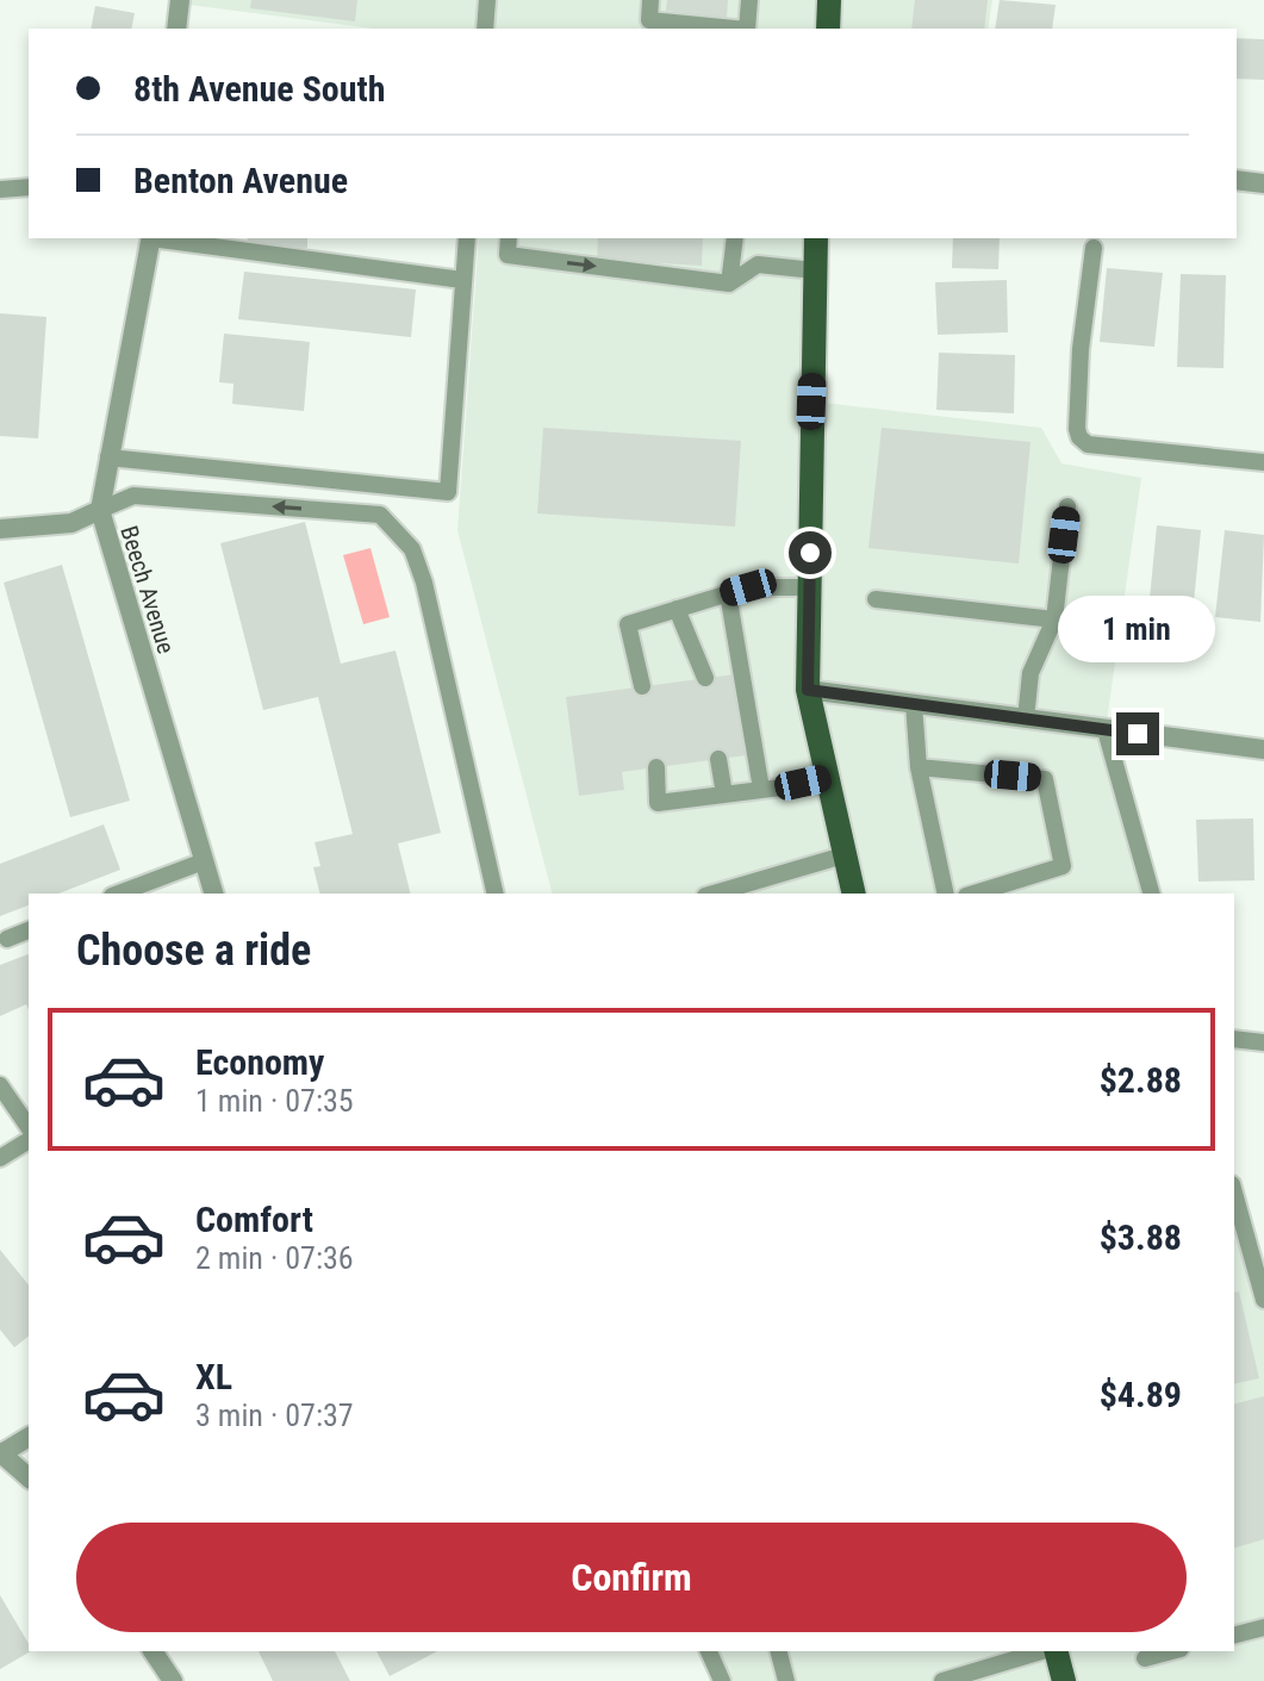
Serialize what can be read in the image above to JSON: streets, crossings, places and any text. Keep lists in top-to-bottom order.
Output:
{
  "streets": {
    "street": ["Beech Avenue"]
  },
  "page": {
    "banner": ["8th Avenue South", "Benton Avenue"],
    "bubble": "1 min",
    "heading": "Choose a ride",
    "list": [
      {
        "name": "Economy",
        "note": "1 min · 07:35",
        "value": "$2.88"
      },
      {
        "name": "Comfort",
        "note": "2 min · 07:36",
        "value": "$3.88"
      },
      {
        "name": "XL",
        "note": "3 min · 07:37",
        "value": "$4.89"
      }
    ],
    "buttons": "Confirm"
  }
}
